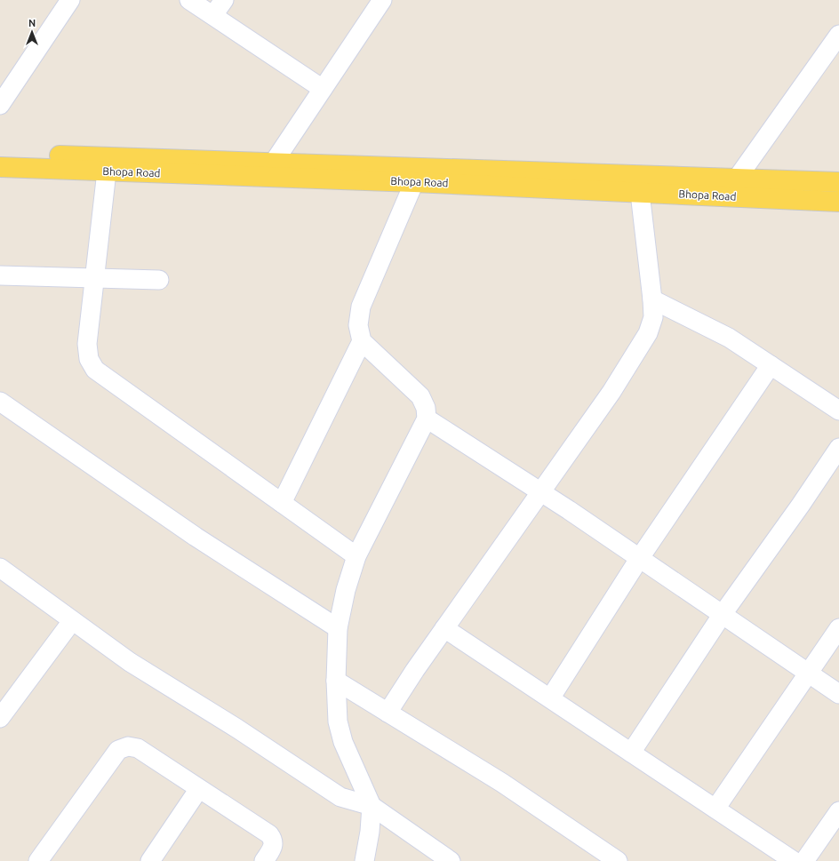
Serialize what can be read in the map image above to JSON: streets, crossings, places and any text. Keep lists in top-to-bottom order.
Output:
{
  "streets": {
    "main road": ["Bhopa Road"]
  },
  "north": "top"
}
